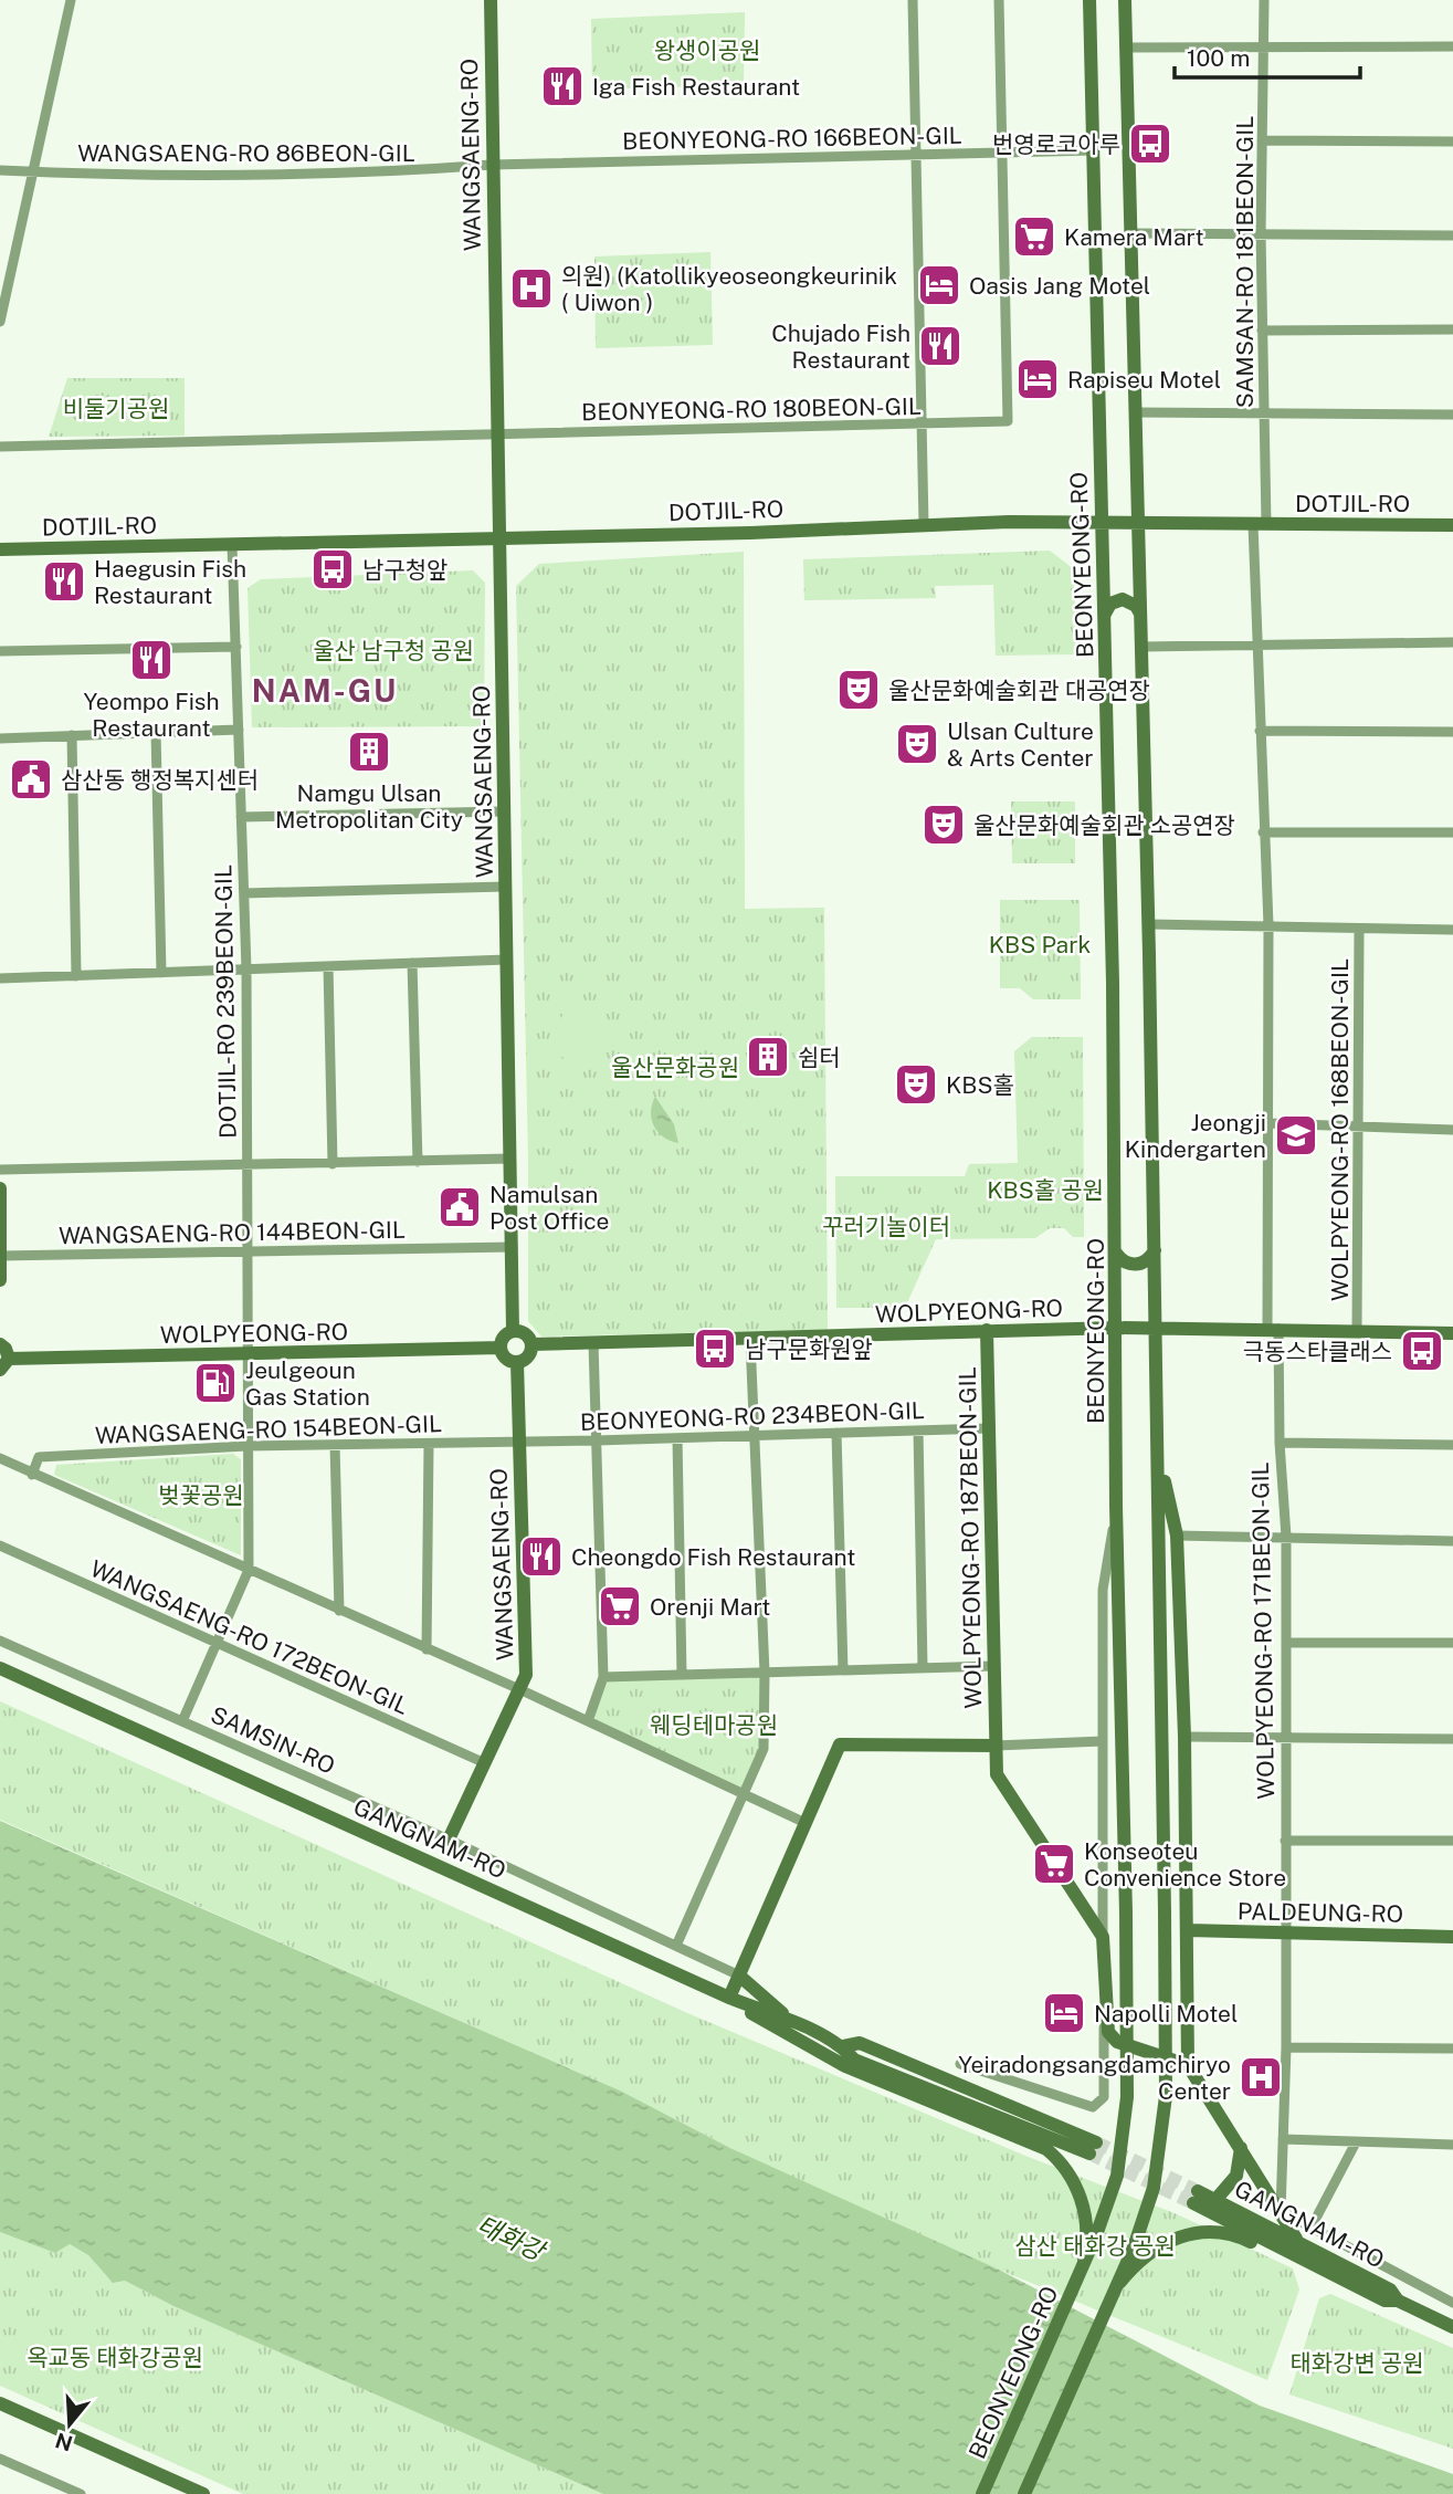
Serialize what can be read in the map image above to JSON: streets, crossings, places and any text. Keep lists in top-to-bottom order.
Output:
{
  "streets": {
    "main road": [
      "WANGSAENG-RO",
      "DOTJIL-RO",
      "BEONYEONG-RO",
      "WOLPYEONG-RO",
      "WOLPYEONG-RO 187BEON-GIL",
      "GANGNAM-RO",
      "PALDEUNG-RO"
    ],
    "street": [
      "BEONYEONG-RO 166BEON-GIL",
      "WANGSAENG-RO 86BEON-GIL",
      "SAMSAN-RO 181BEON-GIL",
      "BEONYEONG-RO 180BEON-GIL",
      "DOTJIL-RO 239BEON-GIL",
      "WOLPYEONG-RO 168BEON-GIL",
      "WANGSAENG-RO 144BEON-GIL",
      "BEONYEONG-RO 234BEON-GIL",
      "WANGSAENG-RO 154BEON-GIL",
      "WOLPYEONG-RO 171BEON-GIL",
      "WANGSAENG-RO 172BEON-GIL",
      "SAMSIN-RO"
    ]
  },
  "crossings": [
    ["BEONYEONG-RO 166BEON-GIL", "WANGSAENG-RO 86BEON-GIL"],
    ["BEONYEONG-RO 166BEON-GIL", "WANGSAENG-RO"],
    ["BEONYEONG-RO 166BEON-GIL", "BEONYEONG-RO 180BEON-GIL"],
    ["BEONYEONG-RO 166BEON-GIL", "BEONYEONG-RO"],
    ["WANGSAENG-RO 86BEON-GIL", "WANGSAENG-RO"],
    ["WANGSAENG-RO", "BEONYEONG-RO 180BEON-GIL"],
    ["WANGSAENG-RO", "DOTJIL-RO"],
    ["WANGSAENG-RO", "WANGSAENG-RO 144BEON-GIL"],
    ["WANGSAENG-RO", "WOLPYEONG-RO"],
    ["WANGSAENG-RO", "BEONYEONG-RO 234BEON-GIL"],
    ["WANGSAENG-RO", "WANGSAENG-RO 154BEON-GIL"],
    ["WANGSAENG-RO", "WANGSAENG-RO 172BEON-GIL"],
    ["WANGSAENG-RO", "SAMSIN-RO"],
    ["SAMSAN-RO 181BEON-GIL", "DOTJIL-RO"],
    ["SAMSAN-RO 181BEON-GIL", "WOLPYEONG-RO 171BEON-GIL"],
    ["DOTJIL-RO", "BEONYEONG-RO"],
    ["DOTJIL-RO", "DOTJIL-RO 239BEON-GIL"],
    ["BEONYEONG-RO", "WOLPYEONG-RO"],
    ["DOTJIL-RO 239BEON-GIL", "WANGSAENG-RO 144BEON-GIL"],
    ["DOTJIL-RO 239BEON-GIL", "WOLPYEONG-RO"],
    ["DOTJIL-RO 239BEON-GIL", "WANGSAENG-RO 154BEON-GIL"],
    ["WOLPYEONG-RO 168BEON-GIL", "WOLPYEONG-RO"],
    ["WOLPYEONG-RO", "WOLPYEONG-RO 187BEON-GIL"],
    ["WOLPYEONG-RO", "WOLPYEONG-RO 171BEON-GIL"],
    ["BEONYEONG-RO 234BEON-GIL", "WANGSAENG-RO 154BEON-GIL"],
    ["BEONYEONG-RO 234BEON-GIL", "WOLPYEONG-RO 187BEON-GIL"],
    ["WOLPYEONG-RO 171BEON-GIL", "PALDEUNG-RO"]
  ],
  "districts": ["NAM-GU"],
  "water": ["태화강"],
  "parks": [
    "왕생이공원",
    "비둘기공원",
    "울산 남구청 공원",
    "KBS Park",
    "울산문화공원",
    "KBS홀 공원",
    "꾸러기놀이터",
    "벚꽃공원",
    "웨딩테마공원",
    "삼산 태화강 공원",
    "옥교동 태화강공원",
    "태화강변 공원"
  ],
  "places": {
    "restaurant": [
      "Iga Fish Restaurant",
      "Chujado Fish Restaurant",
      "Haegusin Fish Restaurant",
      "Yeompo Fish Restaurant",
      "Cheongdo Fish Restaurant"
    ],
    "bus stop": [
      "번영로코아루",
      "남구청앞",
      "남구문화원앞",
      "극동스타클래스"
    ],
    "supermarket": ["Kamera Mart", "Orenji Mart", "Konseoteu Convenience Store"],
    "hotel": ["Oasis Jang Motel", "Rapiseu Motel", "Napolli Motel"],
    "hospital": ["의원) (Katollikyeoseongkeurinik ( Uiwon )", "Yeiradongsangdamchiryo Center"],
    "theatre": [
      "울산문화예술회관 대공연장",
      "Ulsan Culture & Arts Center",
      "울산문화예술회관 소공연장",
      "KBS홀"
    ],
    "building": ["Namgu Ulsan Metropolitan City", "쉼터"],
    "public building": ["삼산동 행정복지센터", "Namulsan Post Office"],
    "school or university": ["Jeongji Kindergarten"],
    "fuel station": ["Jeulgeoun Gas Station"]
  },
  "scale_bar": "100 m",
  "north": "bottom"
}
